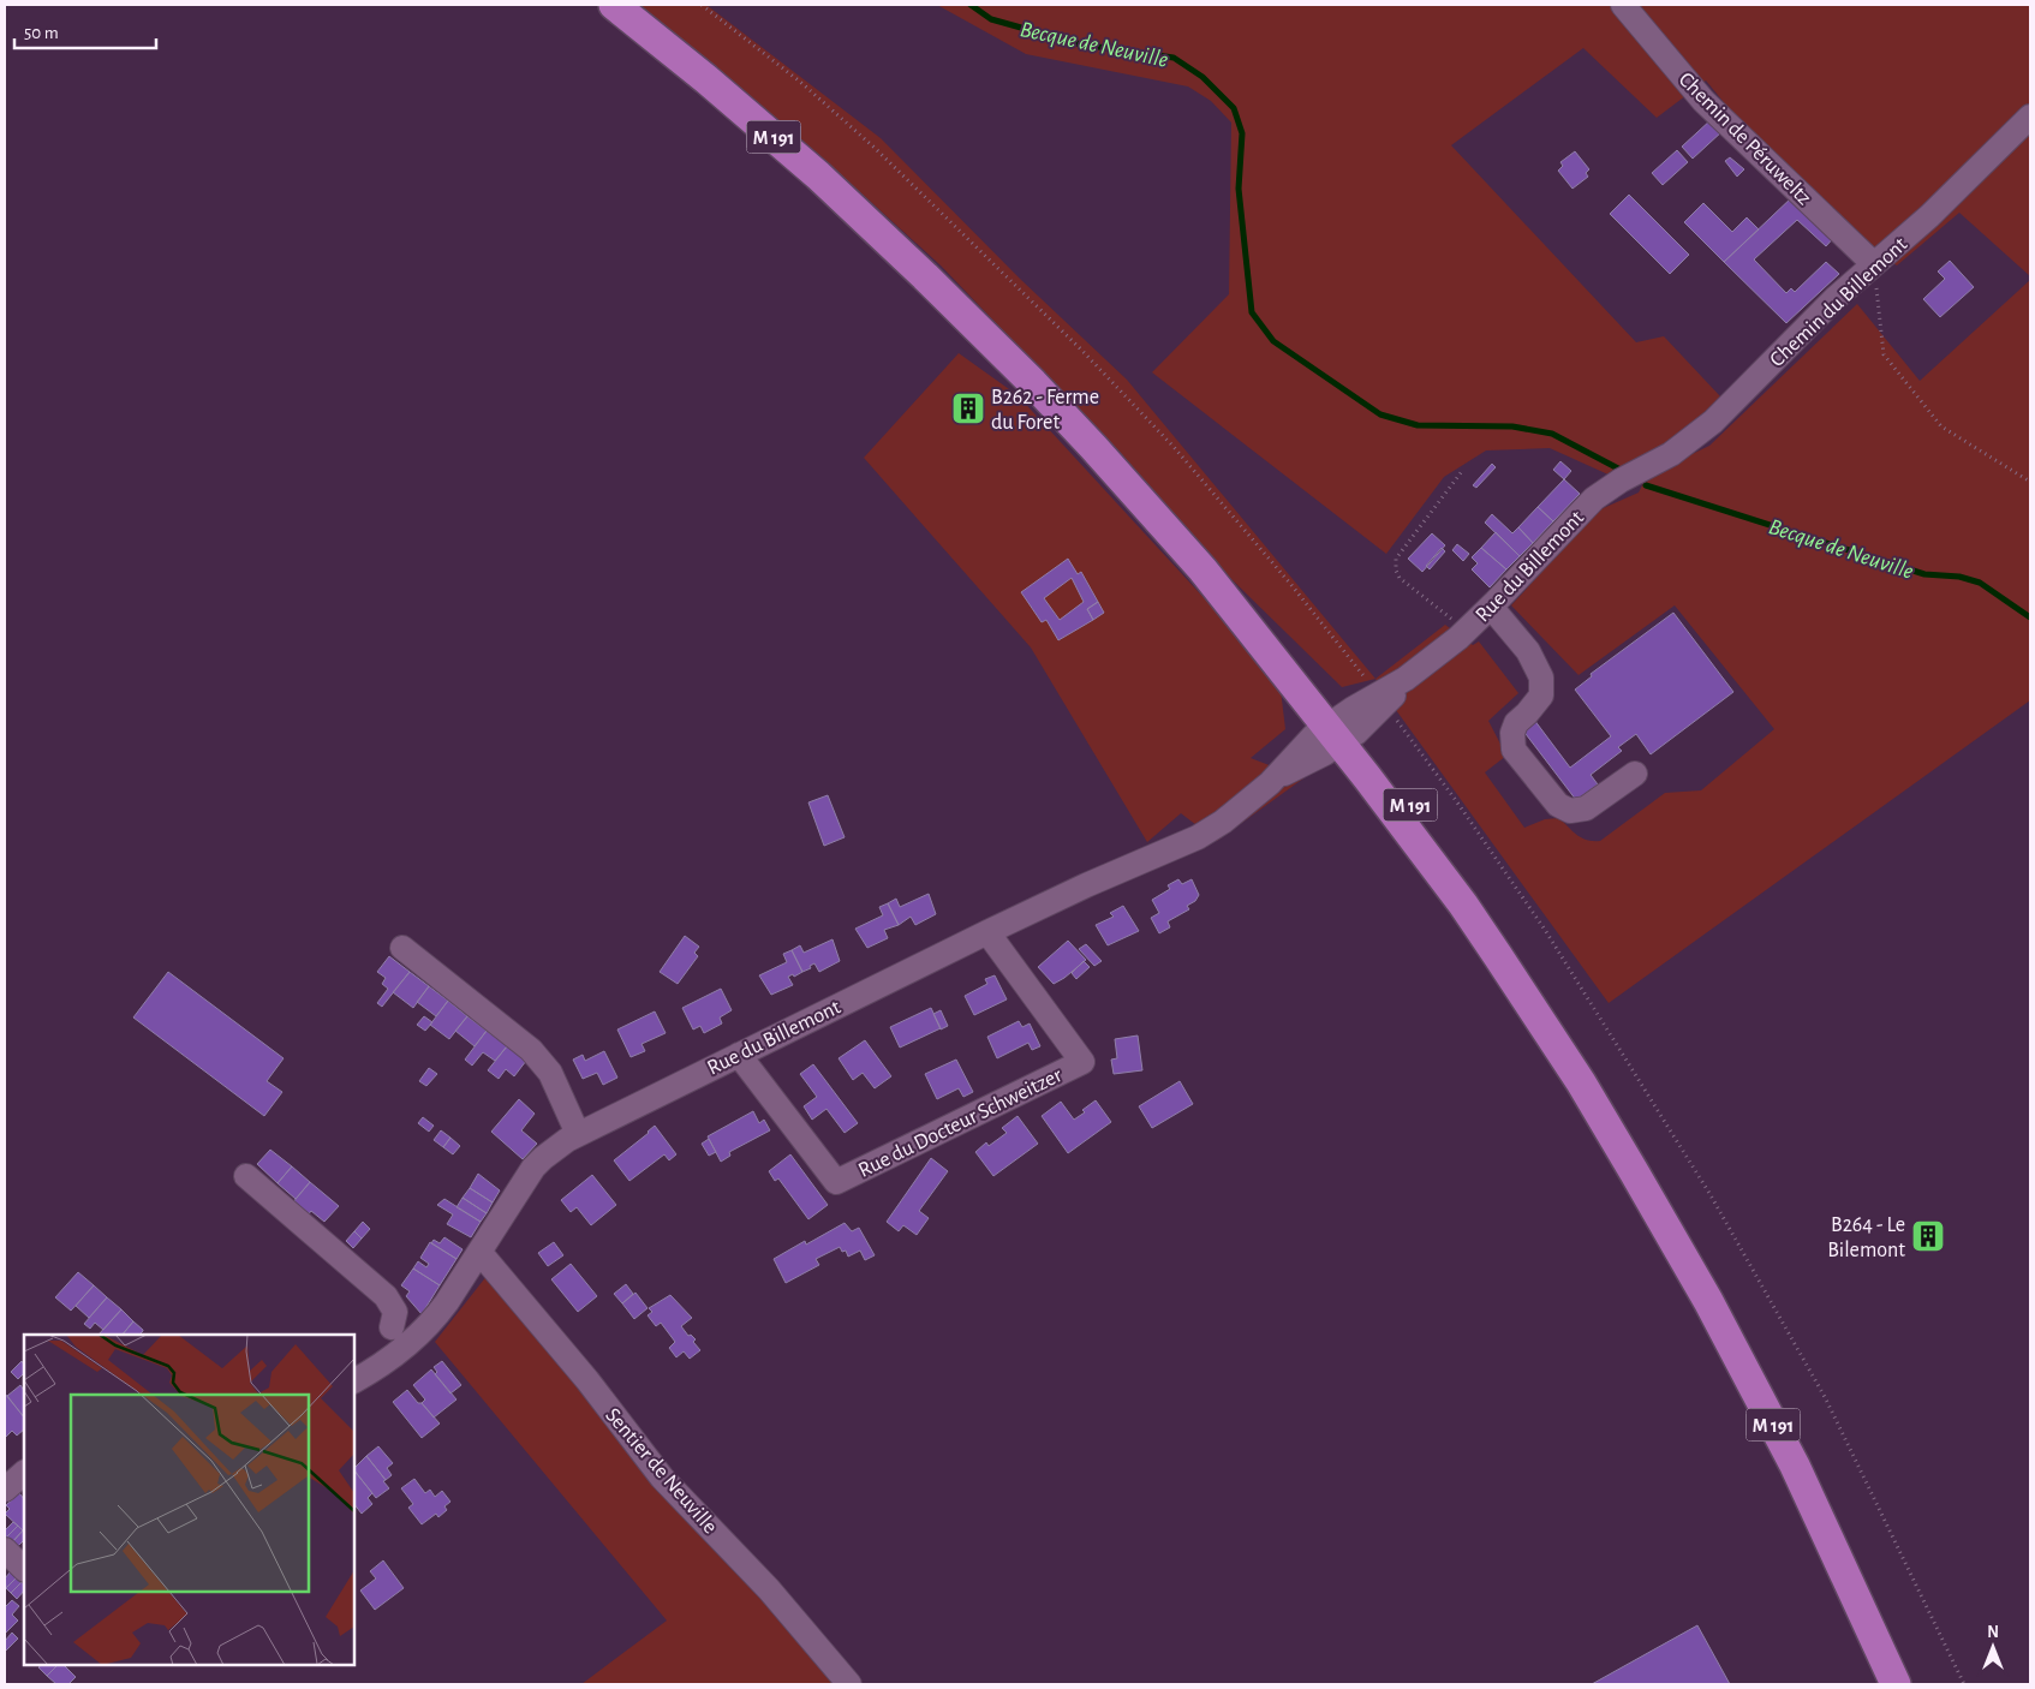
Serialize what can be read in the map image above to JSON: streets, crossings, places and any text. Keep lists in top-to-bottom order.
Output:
{
  "streets": {
    "main road": ["M 191"],
    "street": [
      "Chemin de Péruweltz",
      "Chemin du Billemont",
      "Rue du Billemont",
      "Rue du Docteur Schweitzer",
      "Sentier de Neuville"
    ]
  },
  "crossings": [
    ["M 191", "Rue du Billemont"],
    ["Chemin de Péruweltz", "Chemin du Billemont"],
    ["Chemin du Billemont", "Rue du Billemont"],
    ["Rue du Billemont", "Rue du Docteur Schweitzer"],
    ["Rue du Billemont", "Sentier de Neuville"]
  ],
  "water": ["Becque de Neuville"],
  "places": {
    "building": ["B262 - Ferme du Foret", "B264 - Le Bilemont"]
  },
  "scale_bar": "50 m",
  "north": "top"
}
